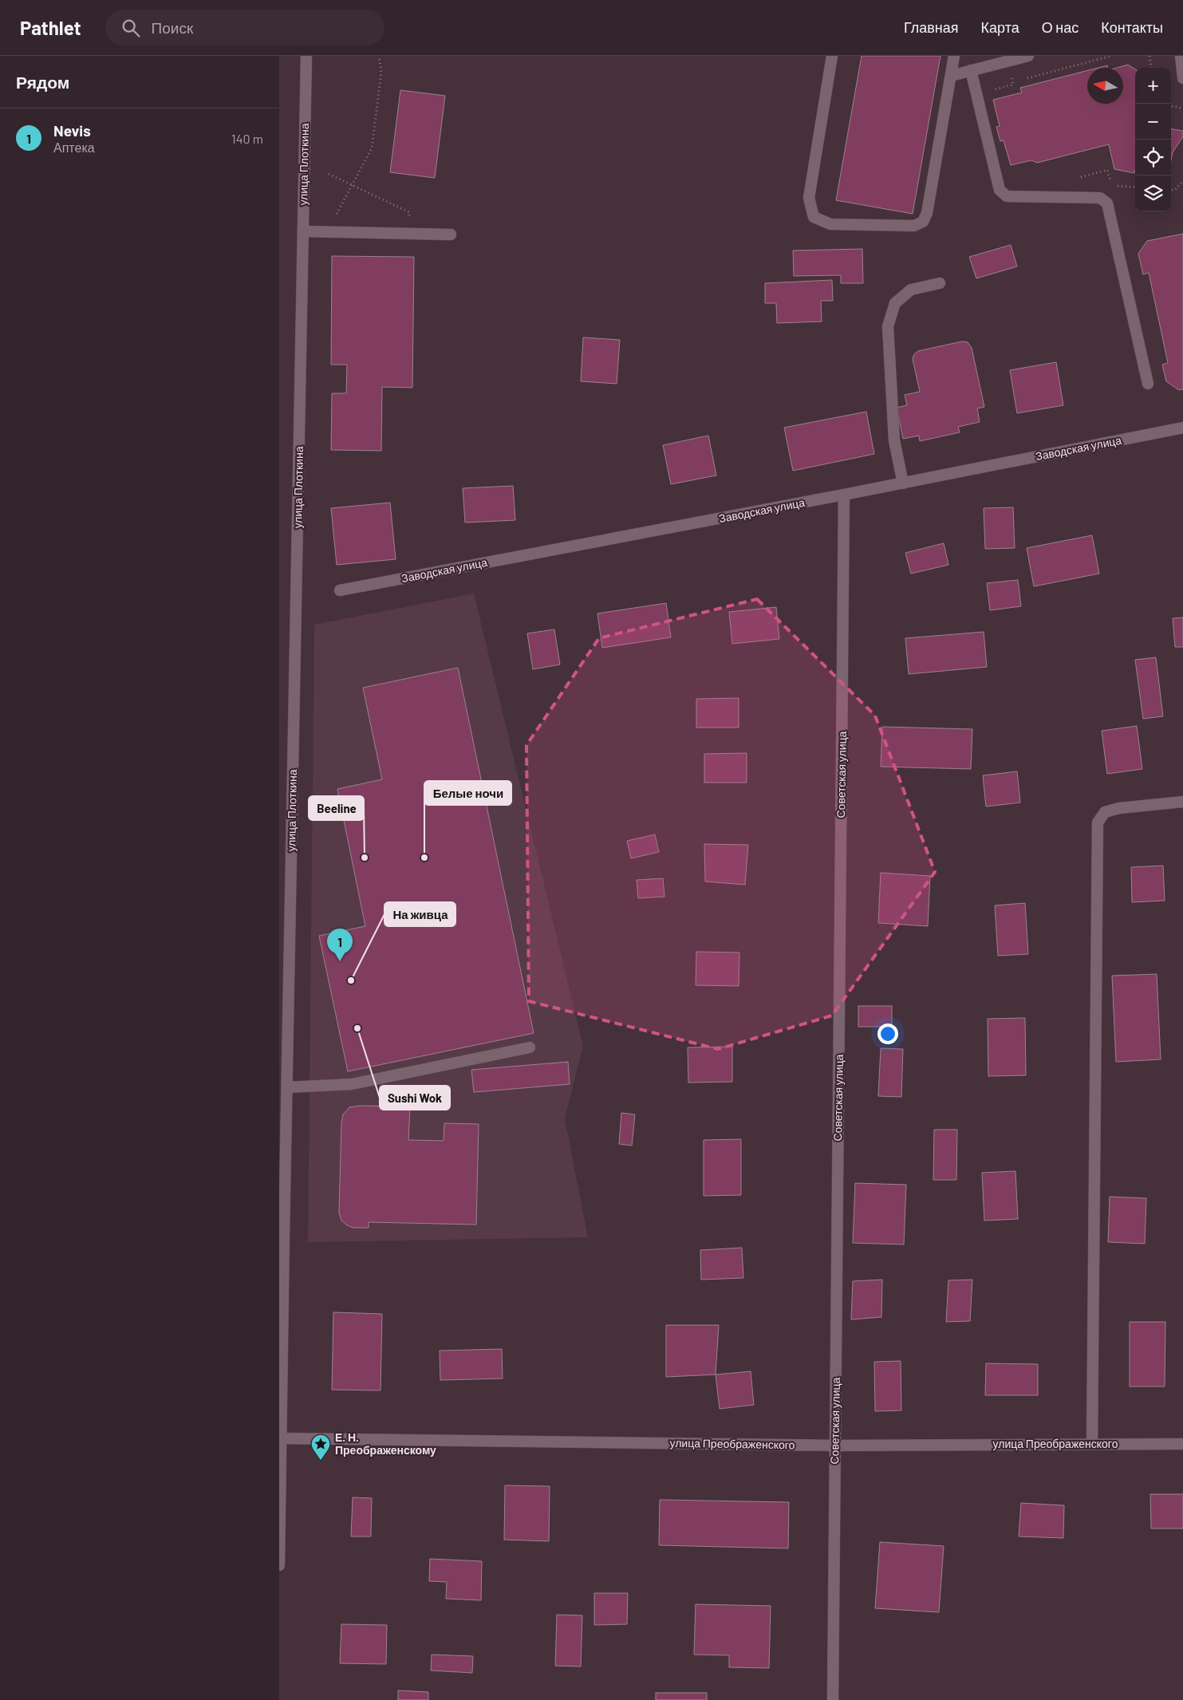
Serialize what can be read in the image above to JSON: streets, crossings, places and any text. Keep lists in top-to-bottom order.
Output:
{
  "streets": {
    "street": [
      "улица Плоткина",
      "Заводская улица",
      "Советская улица",
      "улица Преображенского"
    ]
  },
  "crossings": [
    ["улица Плоткина", "улица Преображенского"],
    ["Заводская улица", "Советская улица"],
    ["Советская улица", "улица Преображенского"]
  ],
  "places": {
    "other": [
      "Beeline",
      "Белые ночи",
      "На живца",
      "Sushi Wok"
    ],
    "place": ["Е. Н. Преображенскому"]
  },
  "north": "left",
  "page": {
    "header": "Pathlet",
    "search": "Поиск",
    "nav": [
      "Главная",
      "Карта",
      "О нас",
      "Контакты"
    ],
    "heading": "Рядом",
    "map_buttons": ["+", "−"],
    "list": [
      {
        "mark": "1",
        "name": "Nevis",
        "note": "Аптека",
        "value": "140 m"
      }
    ],
    "pins": "1"
  }
}
